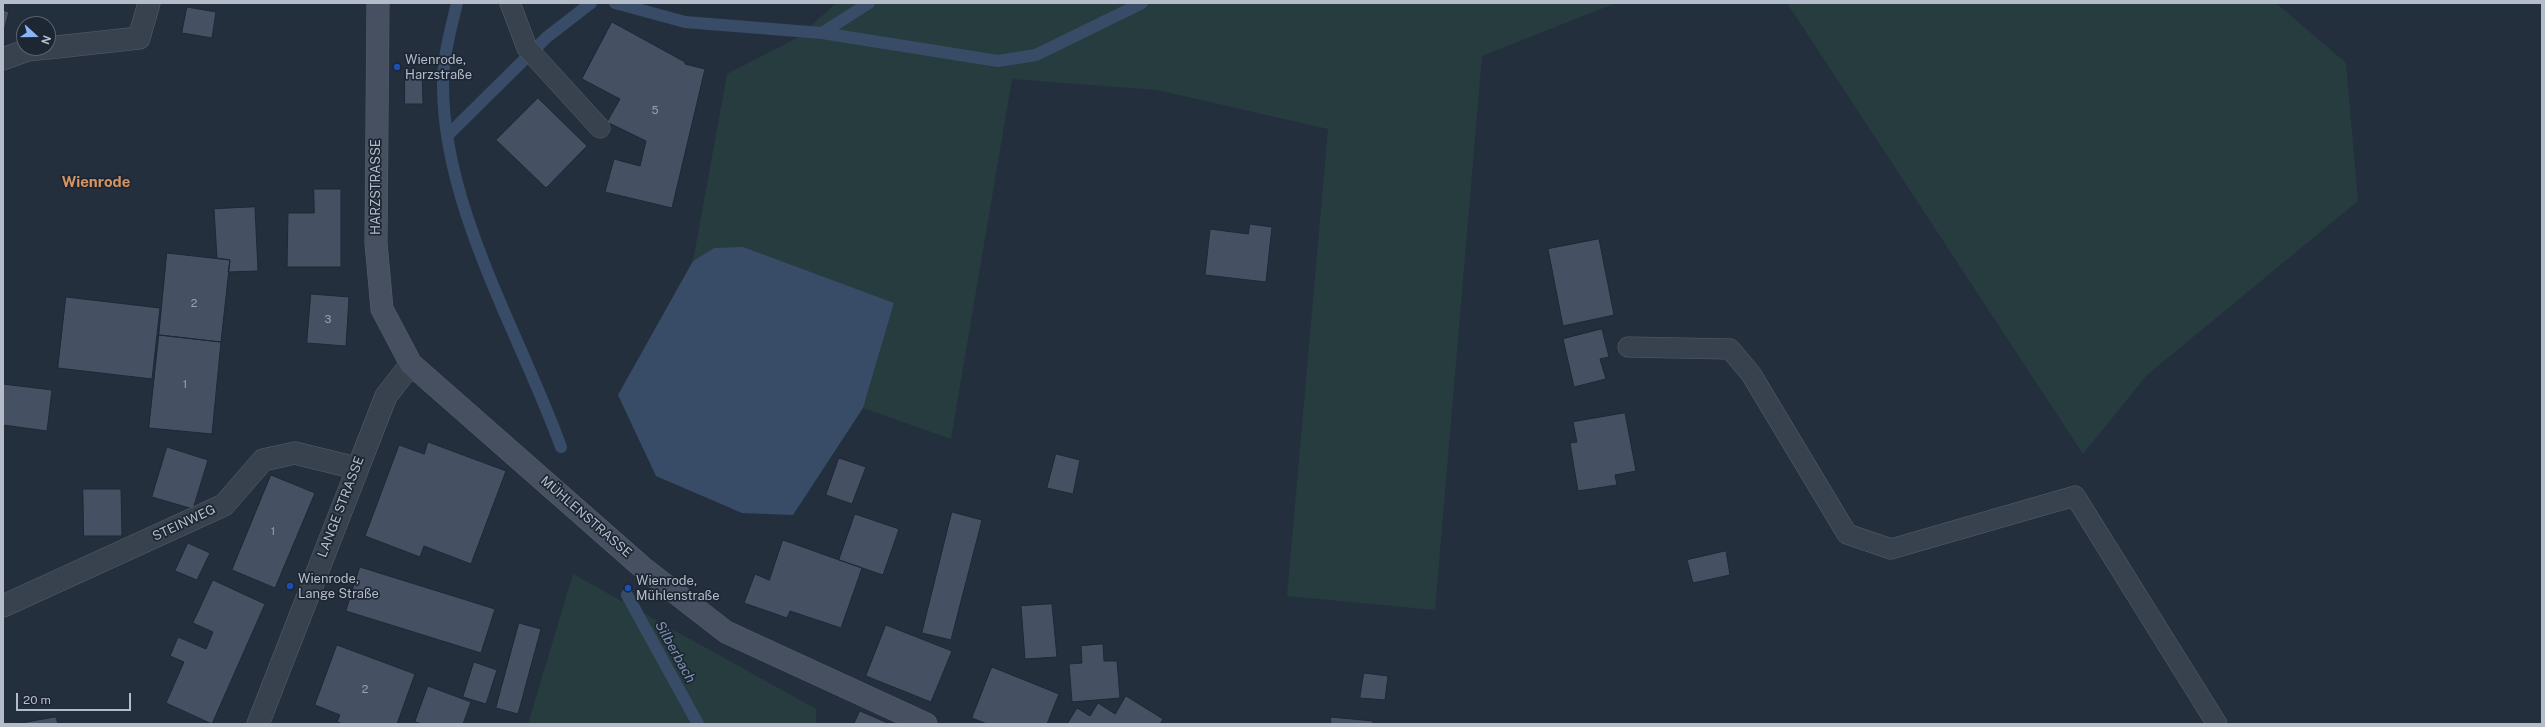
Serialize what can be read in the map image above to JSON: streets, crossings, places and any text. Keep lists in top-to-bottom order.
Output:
{
  "streets": {
    "main road": ["HARZSTRASSE", "MÜHLENSTRASSE"],
    "street": ["LANGE STRASSE", "STEINWEG"]
  },
  "crossings": [
    ["HARZSTRASSE", "LANGE STRASSE"],
    ["HARZSTRASSE", "MÜHLENSTRASSE"],
    ["LANGE STRASSE", "MÜHLENSTRASSE"],
    ["LANGE STRASSE", "STEINWEG"]
  ],
  "districts": ["Wienrode"],
  "water": ["Silberbach"],
  "places": ["Wienrode, Harzstraße", "Wienrode, Lange Straße", "Wienrode, Mühlenstraße"],
  "house_numbers": [
    "5",
    "2",
    "3",
    "1",
    "1",
    "2"
  ],
  "scale_bar": "20 m",
  "north": "right"
}
